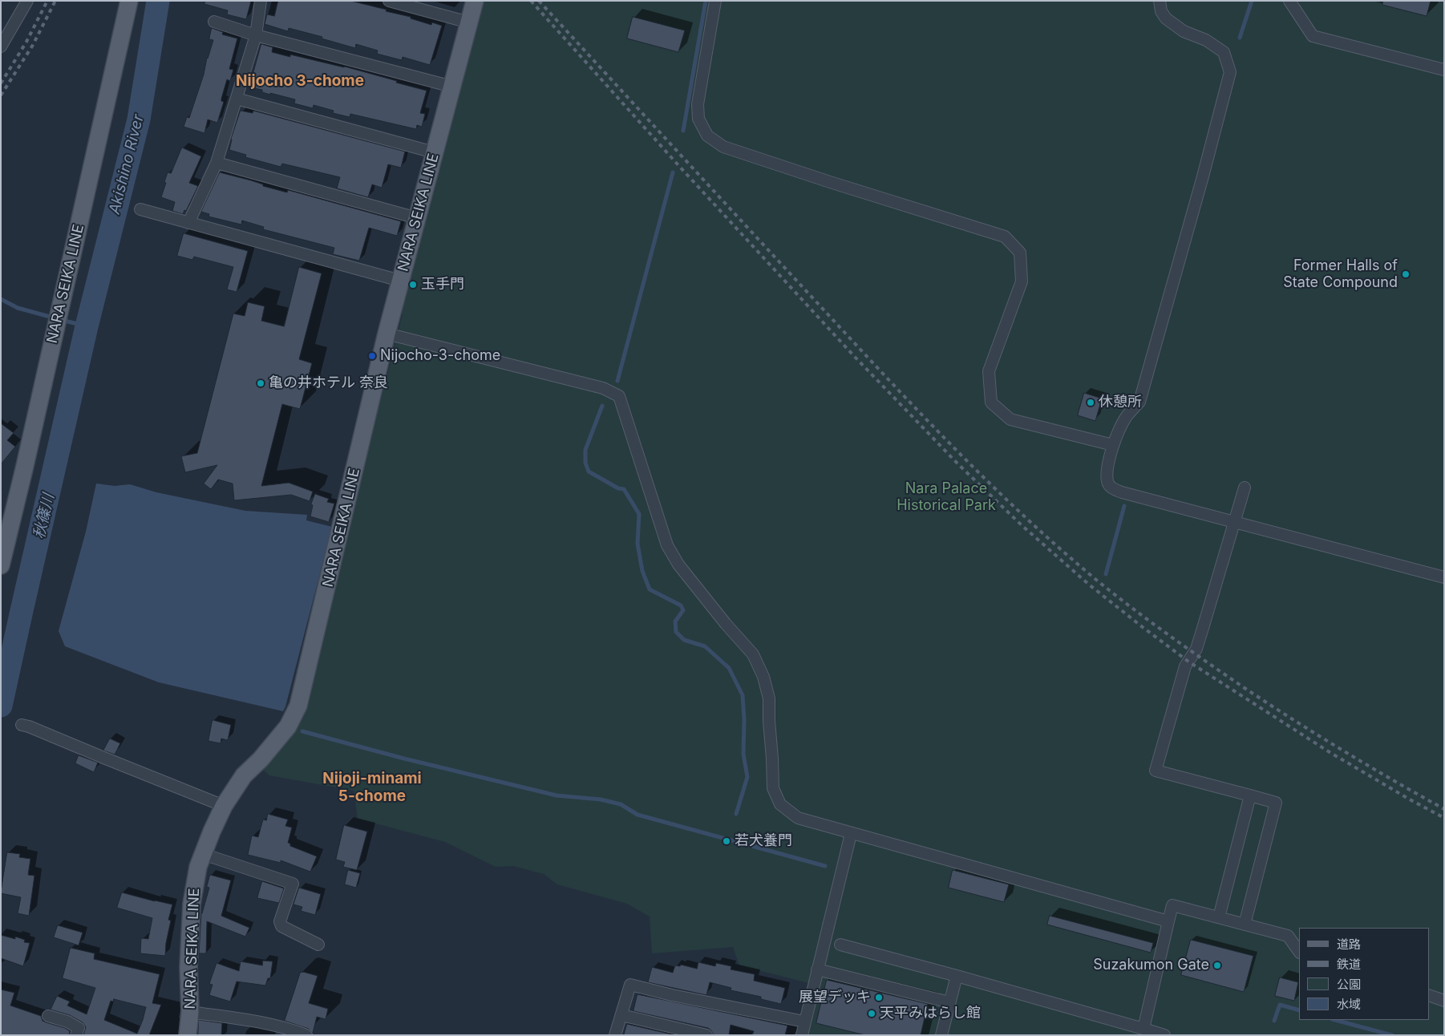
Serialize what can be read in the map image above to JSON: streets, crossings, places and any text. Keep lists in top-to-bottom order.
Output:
{
  "streets": {
    "main road": ["NARA SEIKA LINE"]
  },
  "districts": ["Nijocho 3-chome", "Nijoji-minami 5-chome"],
  "water": ["Akishino River", "秋篠川"],
  "parks": ["Nara Palace Historical Park"],
  "places": [
    "Former Halls of State Compound",
    "玉手門",
    "Nijocho-3-chome",
    "亀の井ホテル 奈良",
    "休憩所",
    "若犬養門",
    "Suzakumon Gate",
    "展望デッキ",
    "天平みはらし館"
  ],
  "legend": [
    "道路",
    "鉄道",
    "公園",
    "水域"
  ]
}
